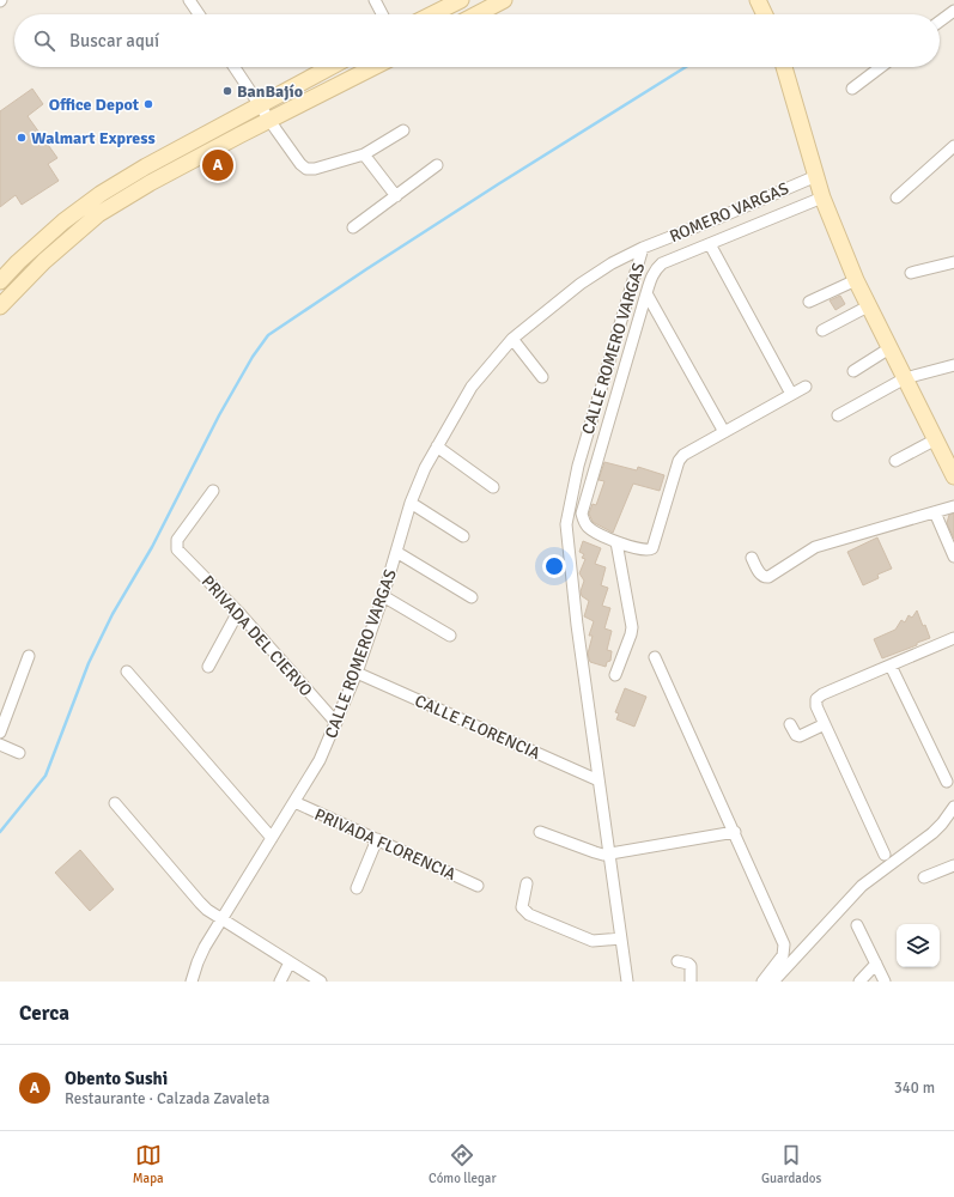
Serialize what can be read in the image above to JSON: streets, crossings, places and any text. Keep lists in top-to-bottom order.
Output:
{
  "streets": {
    "street": [
      "ROMERO VARGAS",
      "CALLE ROMERO VARGAS",
      "PRIVADA DEL CIERVO",
      "CALLE FLORENCIA",
      "PRIVADA FLORENCIA"
    ]
  },
  "crossings": [
    ["ROMERO VARGAS", "CALLE ROMERO VARGAS"],
    ["CALLE ROMERO VARGAS", "PRIVADA DEL CIERVO"],
    ["CALLE ROMERO VARGAS", "CALLE FLORENCIA"],
    ["CALLE ROMERO VARGAS", "PRIVADA FLORENCIA"]
  ],
  "places": ["BanBajío", "Office Depot", "Walmart Express"],
  "page": {
    "search": "Buscar aquí",
    "pins": "A",
    "heading": "Cerca",
    "list": [
      {
        "mark": "A",
        "name": "Obento Sushi",
        "note": "Restaurante · Calzada Zavaleta",
        "value": "340 m"
      }
    ],
    "nav": ["Mapa", "Cómo llegar", "Guardados"]
  }
}
